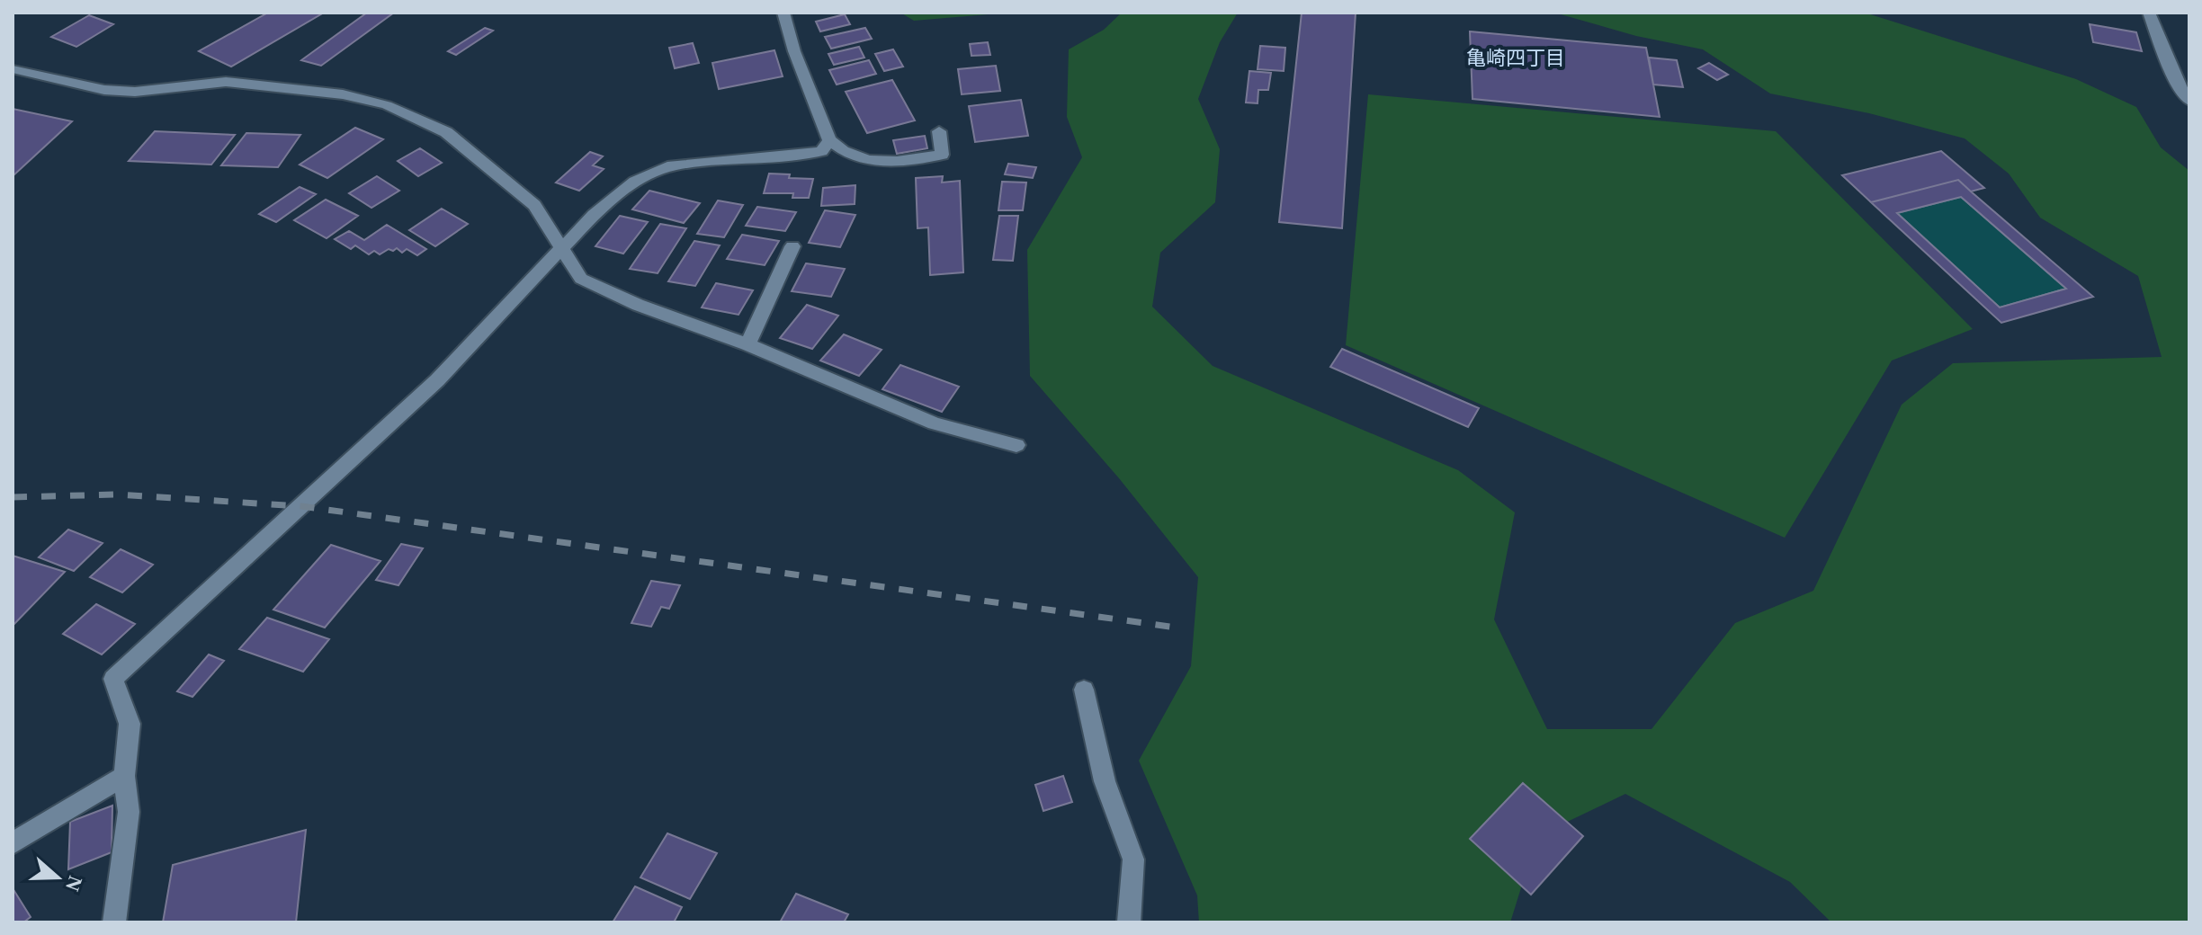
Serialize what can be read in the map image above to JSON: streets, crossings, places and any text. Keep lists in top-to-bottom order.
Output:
{
  "districts": ["亀崎四丁目"],
  "north": "right"
}
